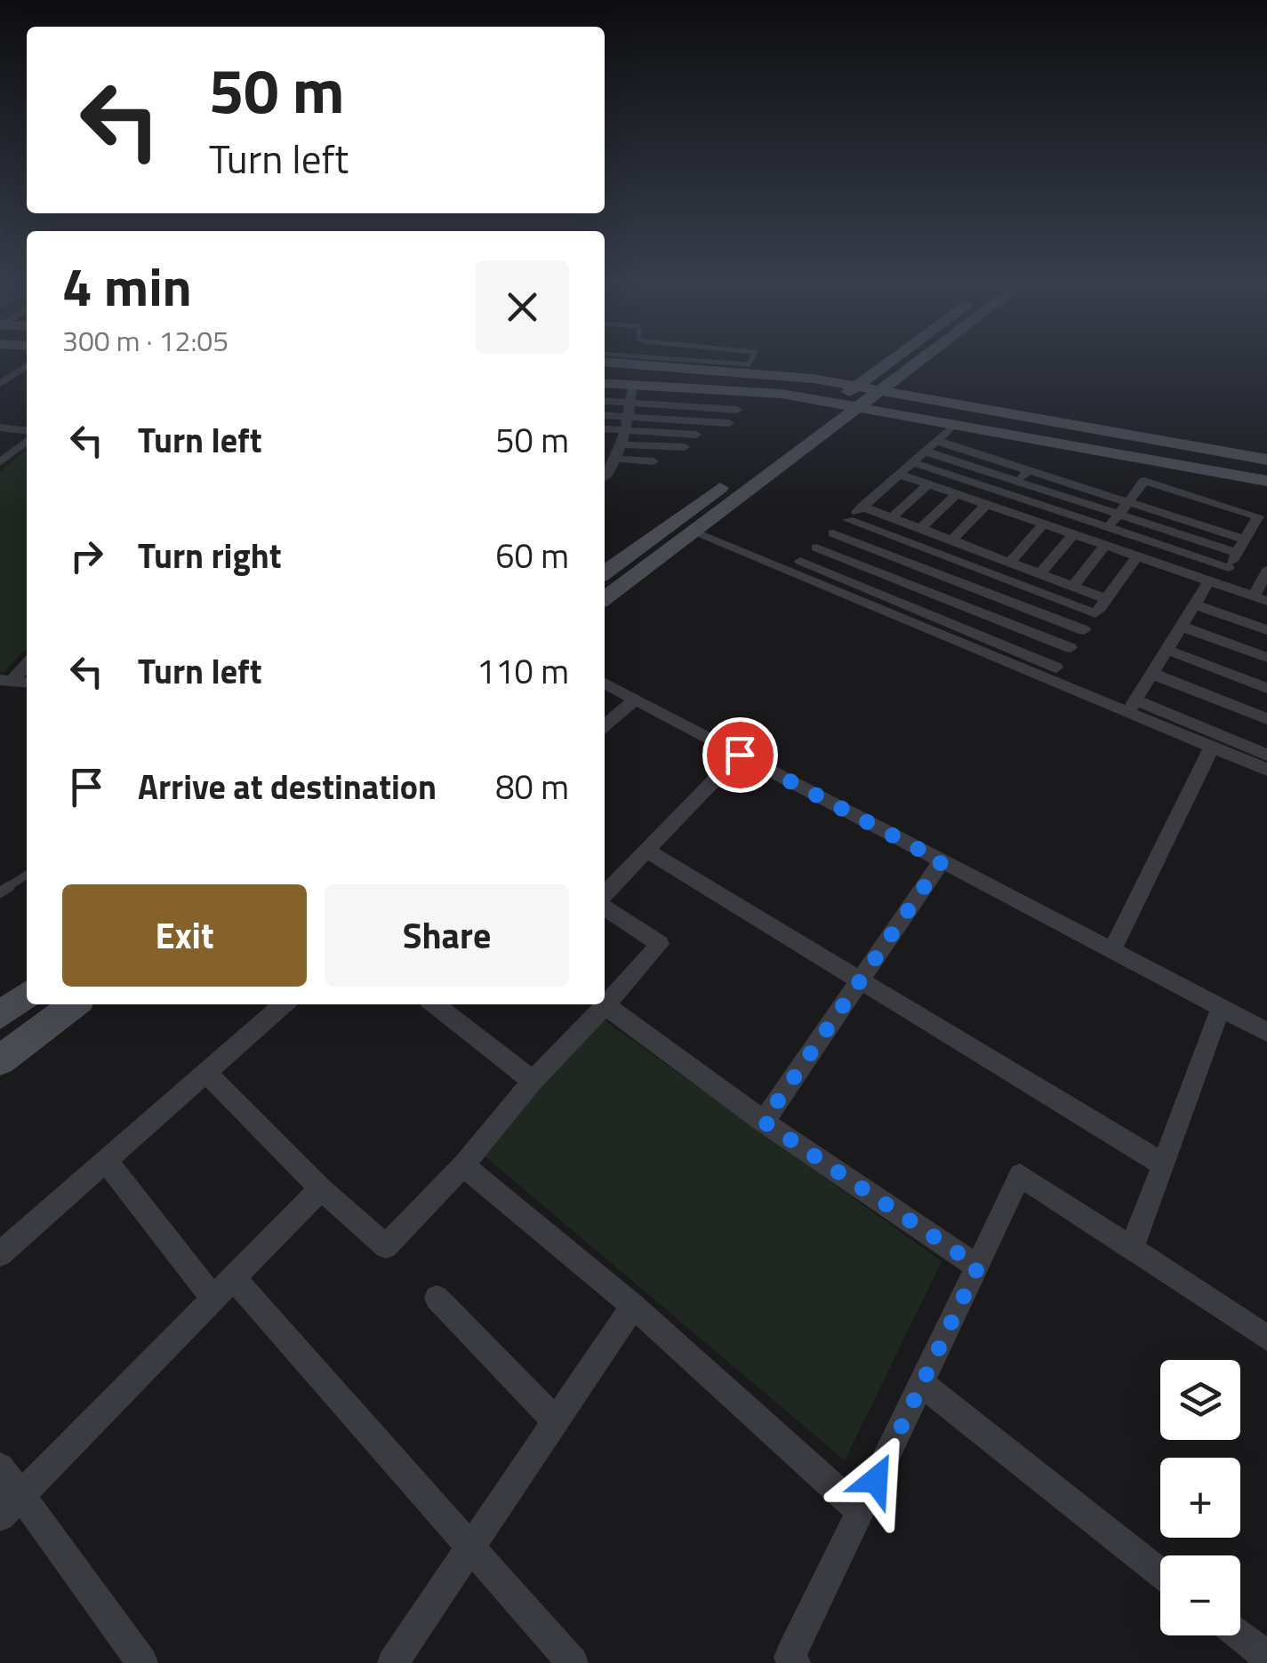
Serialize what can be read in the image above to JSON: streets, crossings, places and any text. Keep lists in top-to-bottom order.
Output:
{
  "page": {
    "turn": ["50 m", "Turn left"],
    "heading": ["4 min", "300 m · 12:05"],
    "list": [
      {
        "name": "Turn left",
        "value": "50 m"
      },
      {
        "name": "Turn right",
        "value": "60 m"
      },
      {
        "name": "Turn left",
        "value": "110 m"
      },
      {
        "name": "Arrive at destination",
        "value": "80 m"
      }
    ],
    "buttons": ["Exit", "Share"],
    "map_buttons": ["+", "−"]
  }
}
